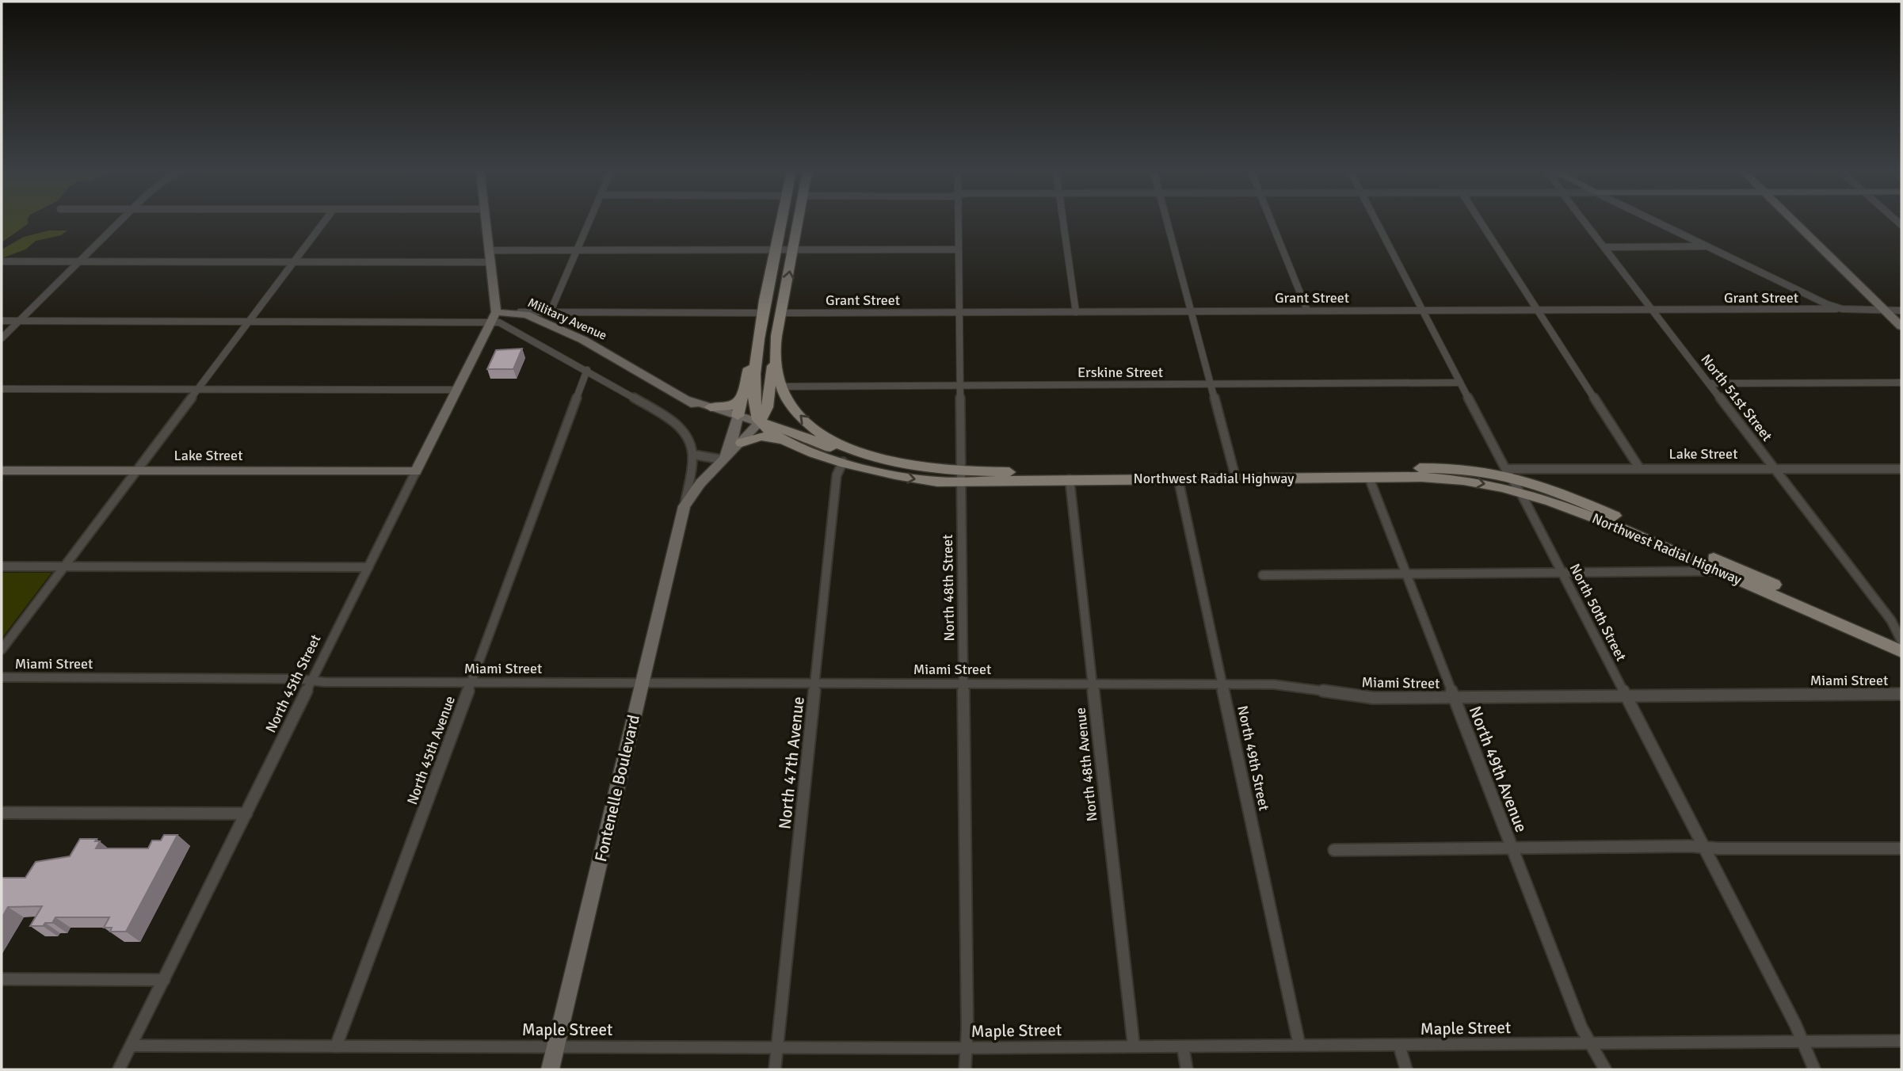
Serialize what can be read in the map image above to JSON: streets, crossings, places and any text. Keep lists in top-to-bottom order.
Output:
{
  "streets": {
    "main road": [
      "Military Avenue",
      "Lake Street",
      "Northwest Radial Highway",
      "North 45th Street",
      "Fontenelle Boulevard"
    ],
    "street": [
      "Grant Street",
      "Erskine Street",
      "North 51st Street",
      "North 48th Street",
      "North 50th Street",
      "Miami Street",
      "North 45th Avenue",
      "North 49th Street",
      "North 47th Avenue",
      "North 48th Avenue",
      "North 49th Avenue",
      "Maple Street"
    ]
  },
  "crossings": [
    ["Grant Street", "North 51st Street"],
    ["Grant Street", "Northwest Radial Highway"],
    ["Grant Street", "North 48th Street"],
    ["Grant Street", "North 50th Street"],
    ["Military Avenue", "Northwest Radial Highway"],
    ["Military Avenue", "North 45th Street"],
    ["Erskine Street", "Northwest Radial Highway"],
    ["Erskine Street", "North 48th Street"],
    ["Erskine Street", "North 50th Street"],
    ["North 51st Street", "Lake Street"],
    ["North 51st Street", "Northwest Radial Highway"],
    ["Lake Street", "Northwest Radial Highway"],
    ["Lake Street", "North 50th Street"],
    ["Lake Street", "North 45th Street"],
    ["Northwest Radial Highway", "North 48th Street"],
    ["Northwest Radial Highway", "North 50th Street"],
    ["Northwest Radial Highway", "North 49th Street"],
    ["Northwest Radial Highway", "North 47th Avenue"],
    ["Northwest Radial Highway", "North 48th Avenue"],
    ["Northwest Radial Highway", "North 49th Avenue"],
    ["North 48th Street", "Miami Street"],
    ["North 48th Street", "Maple Street"],
    ["North 50th Street", "Miami Street"],
    ["North 50th Street", "Maple Street"],
    ["Miami Street", "North 45th Street"],
    ["Miami Street", "North 45th Avenue"],
    ["Miami Street", "North 49th Street"],
    ["Miami Street", "North 47th Avenue"],
    ["Miami Street", "North 48th Avenue"],
    ["Miami Street", "North 49th Avenue"],
    ["Miami Street", "Fontenelle Boulevard"],
    ["North 45th Street", "Maple Street"],
    ["North 45th Avenue", "Maple Street"],
    ["North 49th Street", "Maple Street"],
    ["North 47th Avenue", "Maple Street"],
    ["North 48th Avenue", "Maple Street"],
    ["North 49th Avenue", "Maple Street"],
    ["Fontenelle Boulevard", "Maple Street"]
  ]
}
